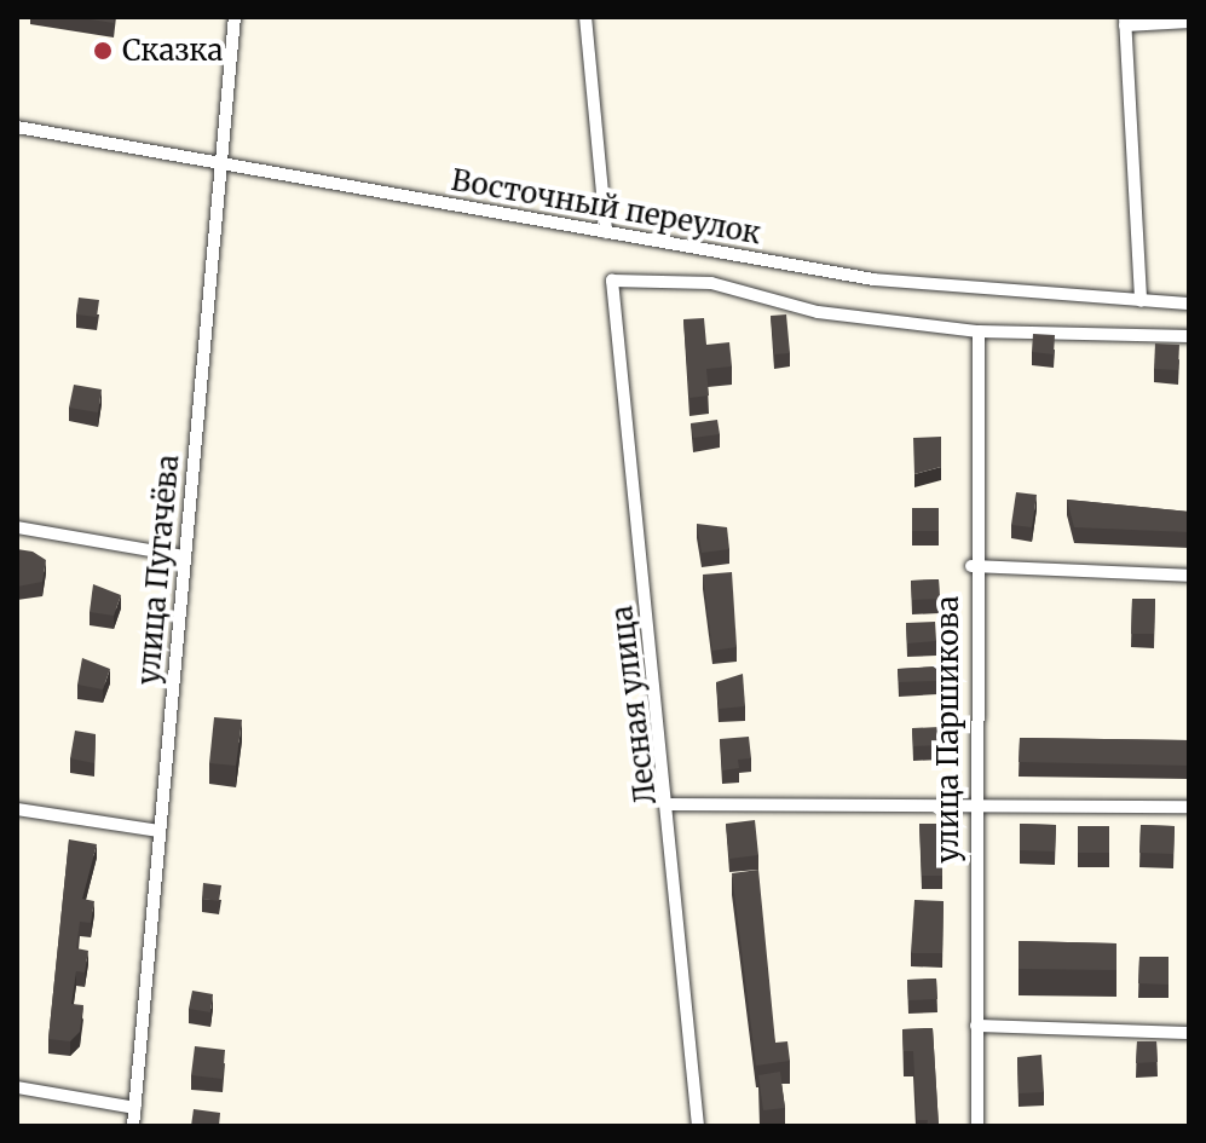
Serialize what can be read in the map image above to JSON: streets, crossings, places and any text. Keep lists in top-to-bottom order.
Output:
{
  "streets": {
    "street": [
      "Восточный переулок",
      "улица Пугачёва",
      "Лесная улица",
      "улица Паршикова"
    ]
  },
  "crossings": [
    ["Восточный переулок", "улица Пугачёва"],
    ["Восточный переулок", "Лесная улица"],
    ["Восточный переулок", "улица Паршикова"]
  ],
  "places": ["Сказка"]
}
